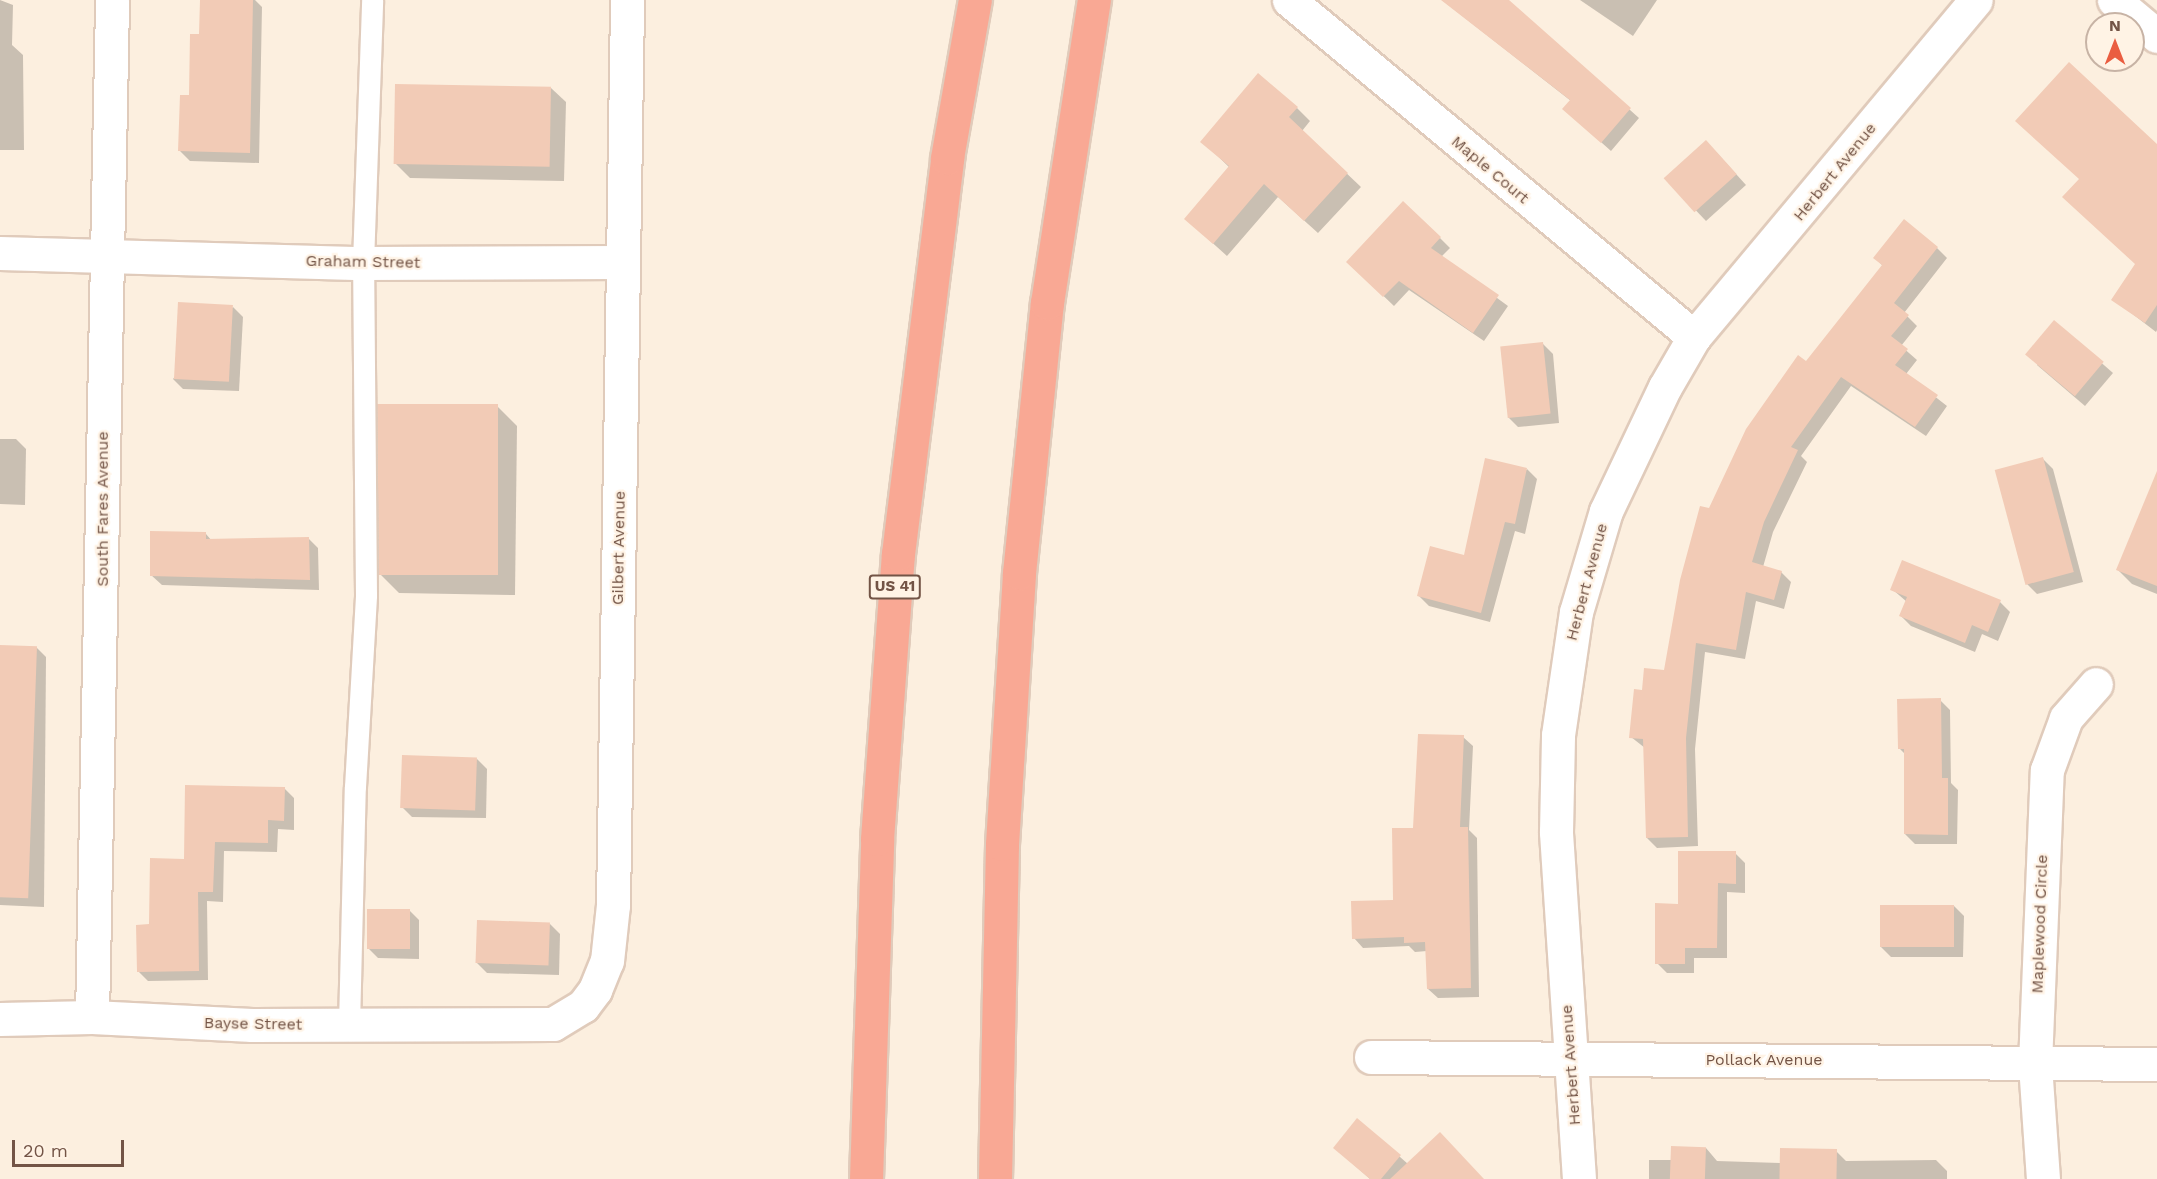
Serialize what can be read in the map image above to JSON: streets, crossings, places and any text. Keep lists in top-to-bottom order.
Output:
{
  "streets": {
    "highway": ["US 41"],
    "street": [
      "Maple Court",
      "Herbert Avenue",
      "Graham Street",
      "South Fares Avenue",
      "Gilbert Avenue",
      "Maplewood Circle",
      "Bayse Street",
      "Pollack Avenue"
    ]
  },
  "crossings": [
    ["Maple Court", "Herbert Avenue"],
    ["Herbert Avenue", "Pollack Avenue"],
    ["Graham Street", "South Fares Avenue"],
    ["Graham Street", "Gilbert Avenue"],
    ["South Fares Avenue", "Bayse Street"],
    ["Gilbert Avenue", "Bayse Street"],
    ["Maplewood Circle", "Pollack Avenue"]
  ],
  "scale_bar": "20 m",
  "north": "top"
}
